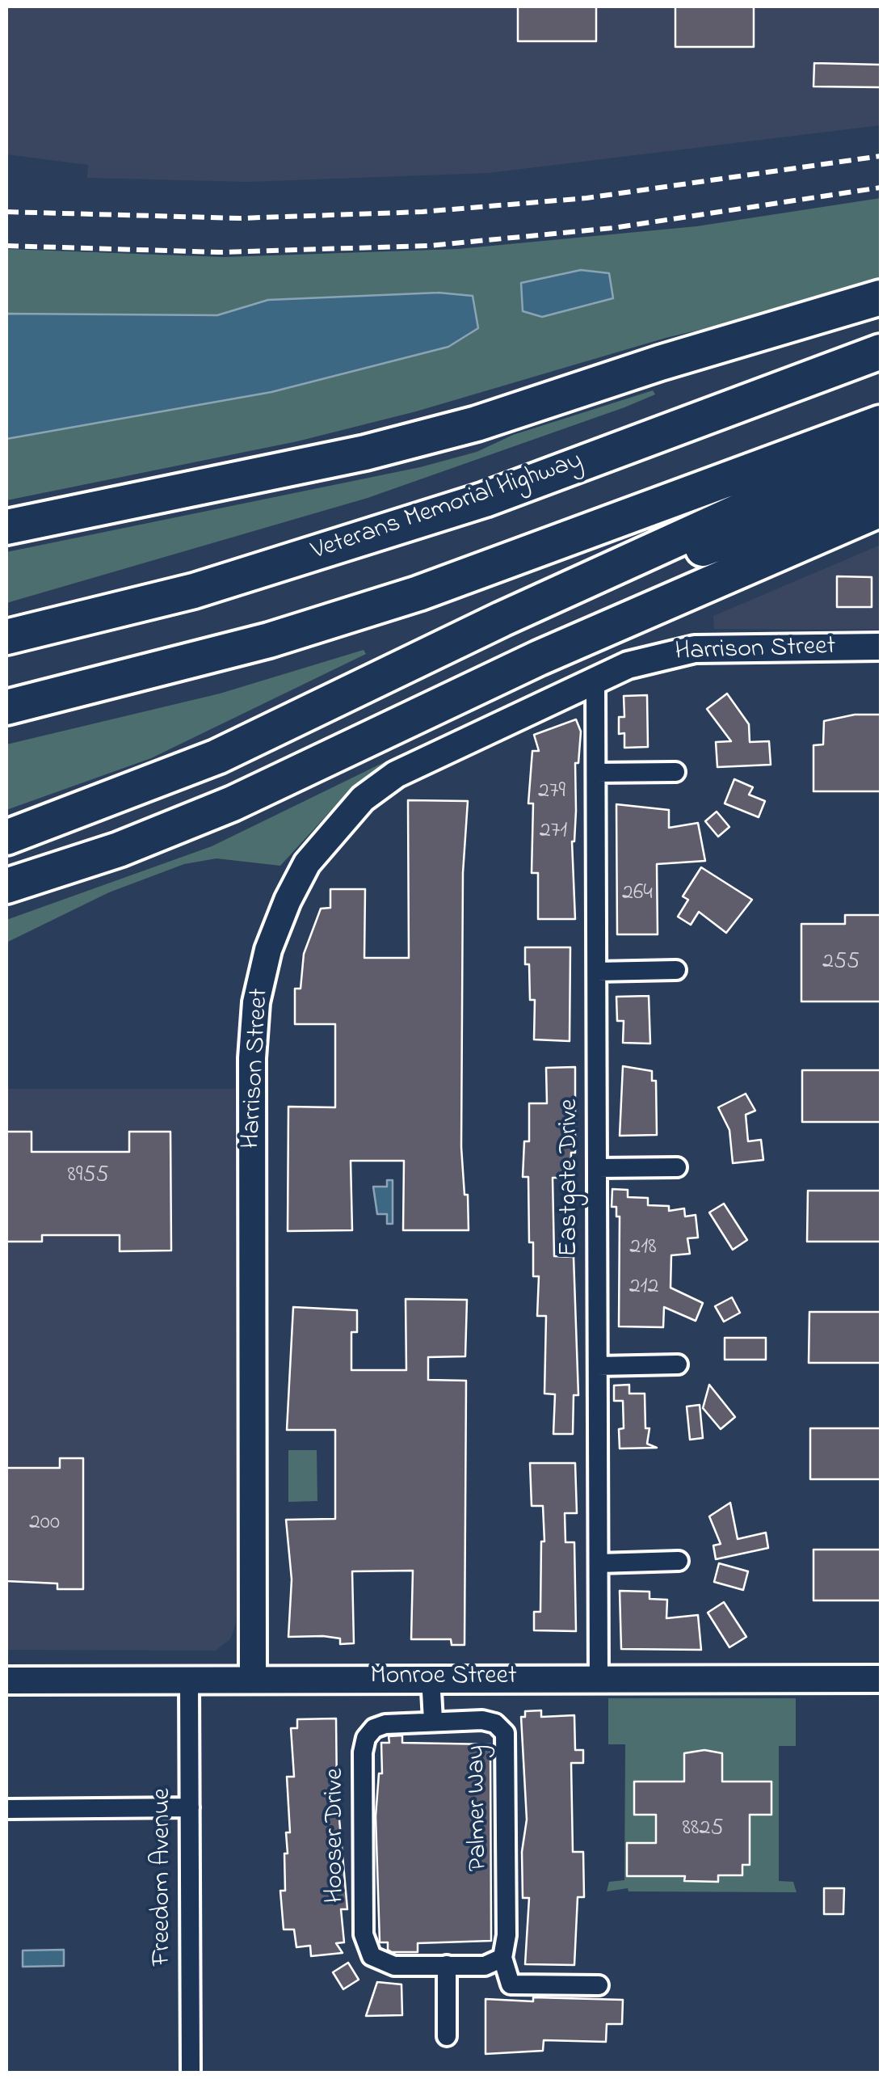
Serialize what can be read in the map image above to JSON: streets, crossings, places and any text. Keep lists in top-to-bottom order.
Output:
{
  "streets": {
    "highway": ["Veterans Memorial Highway"],
    "street": [
      "Harrison Street",
      "Eastgate Drive",
      "Monroe Street",
      "Palmer Way",
      "Hooser Drive",
      "Freedom Avenue"
    ]
  },
  "crossings": [
    ["Harrison Street", "Eastgate Drive"],
    ["Harrison Street", "Monroe Street"],
    ["Eastgate Drive", "Monroe Street"],
    ["Monroe Street", "Freedom Avenue"],
    ["Palmer Way", "Hooser Drive"]
  ],
  "house_numbers": [
    "279",
    "271",
    "264",
    "255",
    "8955",
    "218",
    "212",
    "200",
    "8825"
  ]
}
